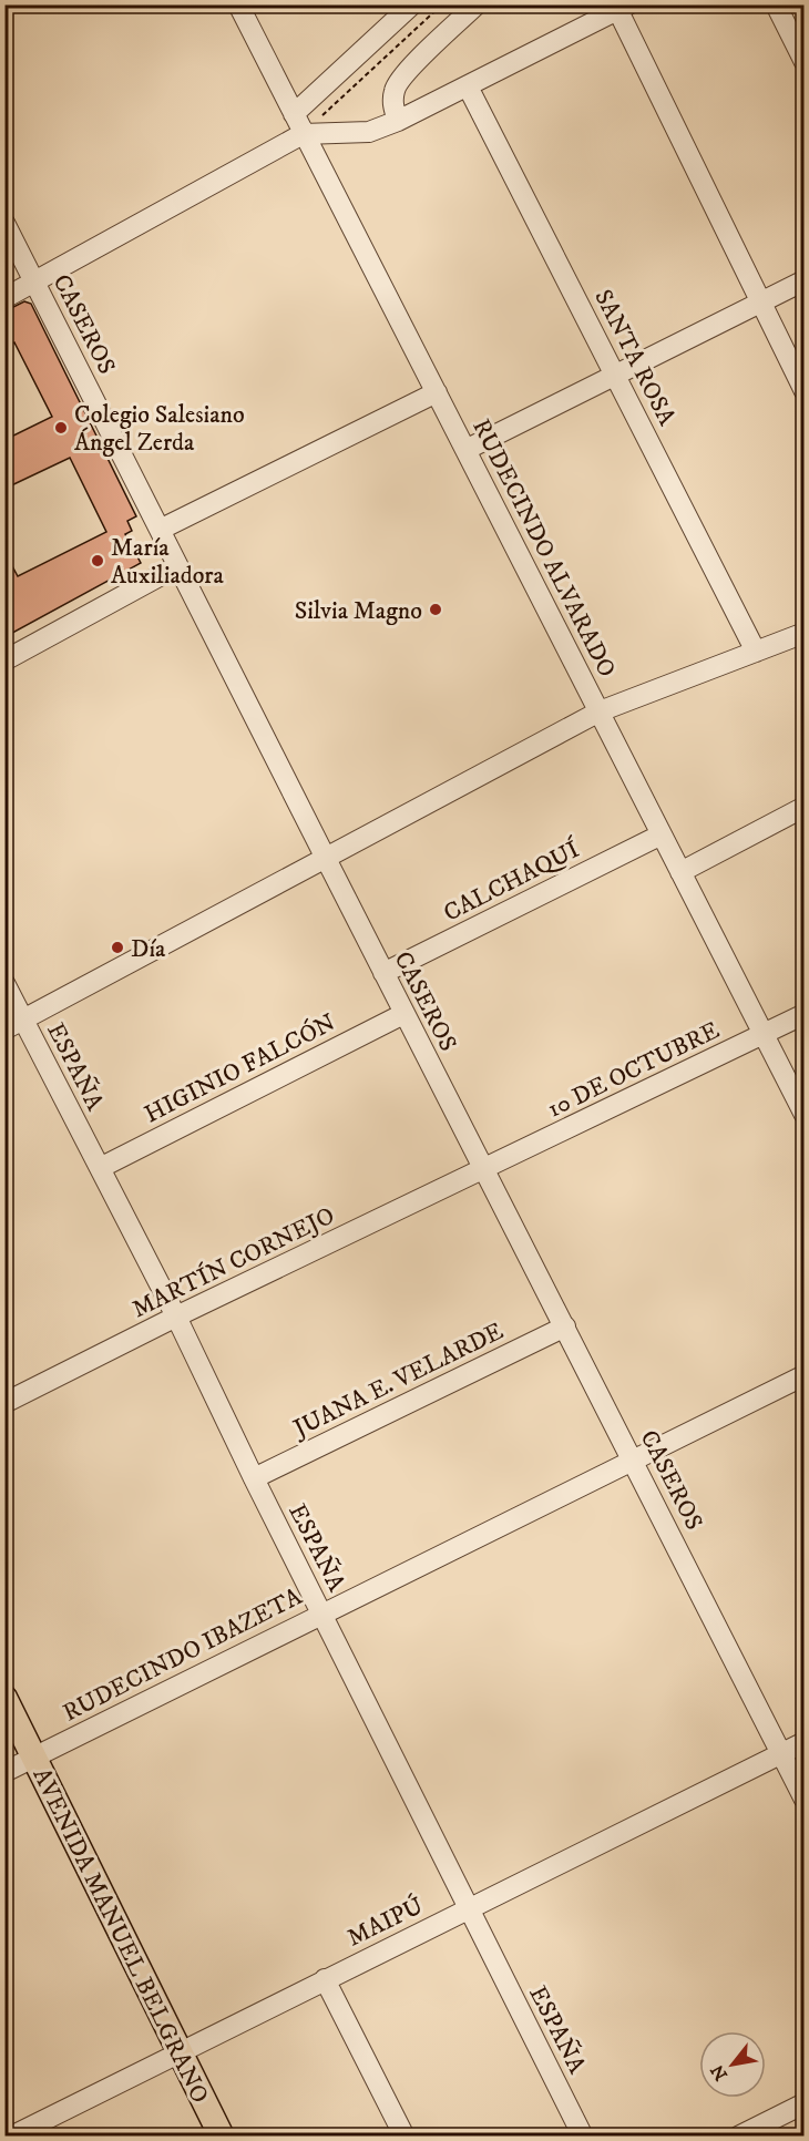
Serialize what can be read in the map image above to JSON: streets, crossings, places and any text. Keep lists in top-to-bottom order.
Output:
{
  "streets": {
    "main road": ["AVENIDA MANUEL BELGRANO"],
    "street": [
      "CASEROS",
      "SANTA ROSA",
      "RUDECINDO ALVARADO",
      "CALCHAQUÍ",
      "ESPAÑA",
      "HIGINIO FALCÓN",
      "10 DE OCTUBRE",
      "MARTÍN CORNEJO",
      "JUANA E. VELARDE",
      "RUDECINDO IBAZETA",
      "MAIPÚ"
    ]
  },
  "crossings": [
    ["CASEROS", "CALCHAQUÍ"],
    ["CASEROS", "HIGINIO FALCÓN"],
    ["CASEROS", "10 DE OCTUBRE"],
    ["CASEROS", "MARTÍN CORNEJO"],
    ["CASEROS", "JUANA E. VELARDE"],
    ["CASEROS", "RUDECINDO IBAZETA"],
    ["CASEROS", "MAIPÚ"],
    ["RUDECINDO ALVARADO", "CALCHAQUÍ"],
    ["RUDECINDO ALVARADO", "10 DE OCTUBRE"],
    ["ESPAÑA", "HIGINIO FALCÓN"],
    ["ESPAÑA", "MARTÍN CORNEJO"],
    ["ESPAÑA", "JUANA E. VELARDE"],
    ["ESPAÑA", "RUDECINDO IBAZETA"],
    ["ESPAÑA", "MAIPÚ"],
    ["10 DE OCTUBRE", "MARTÍN CORNEJO"],
    ["RUDECINDO IBAZETA", "AVENIDA MANUEL BELGRANO"],
    ["MAIPÚ", "AVENIDA MANUEL BELGRANO"]
  ],
  "places": [
    "Colegio Salesiano Ángel Zerda",
    "María Auxiliadora",
    "Silvia Magno",
    "Día"
  ],
  "north": "bottom left"
}
